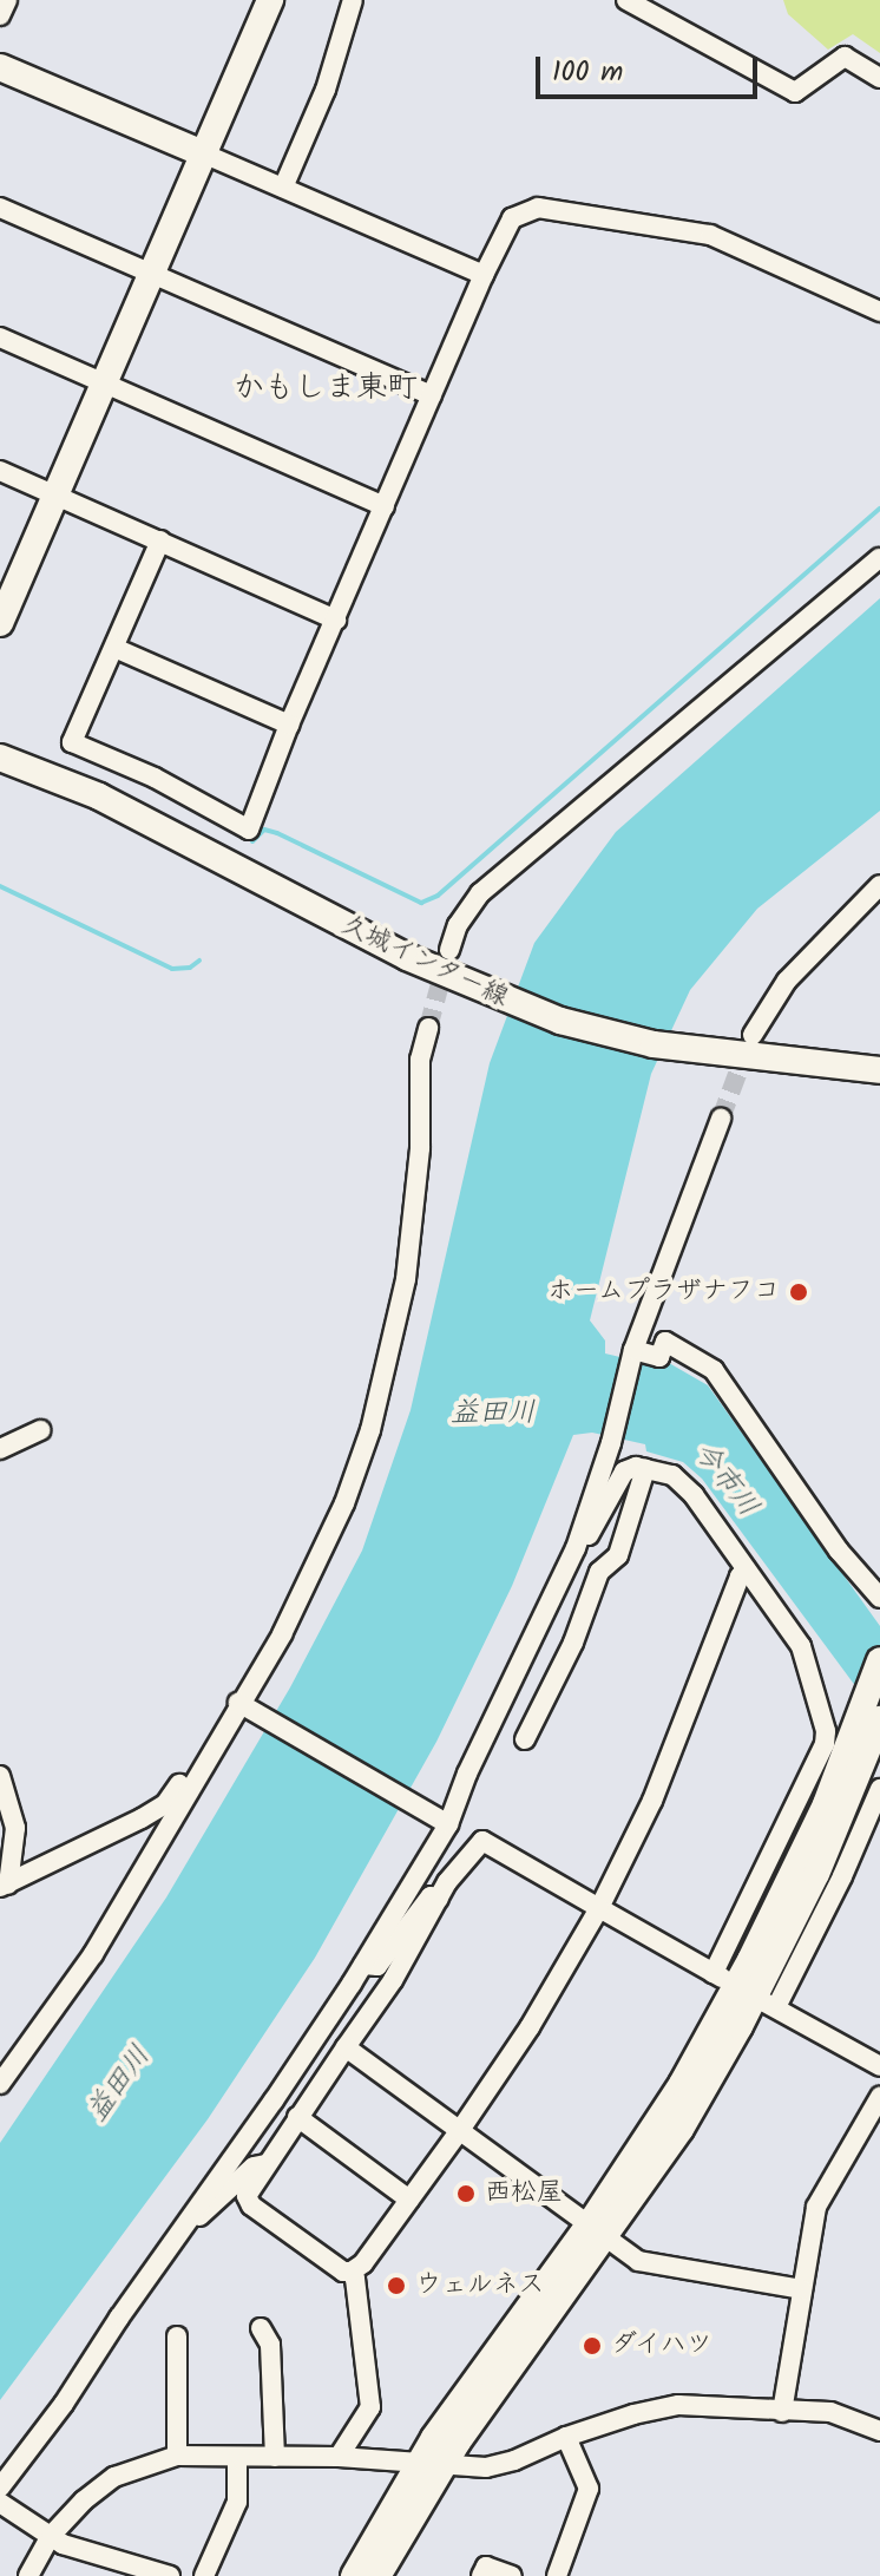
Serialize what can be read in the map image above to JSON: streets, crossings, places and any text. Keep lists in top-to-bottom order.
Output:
{
  "streets": {
    "street": ["久城インター線"]
  },
  "districts": ["かもしま東町"],
  "water": ["益田川", "今市川"],
  "places": [
    "ホームプラザナフコ",
    "西松屋",
    "ウェルネス",
    "ダイハツ"
  ],
  "scale_bar": "100 m"
}
